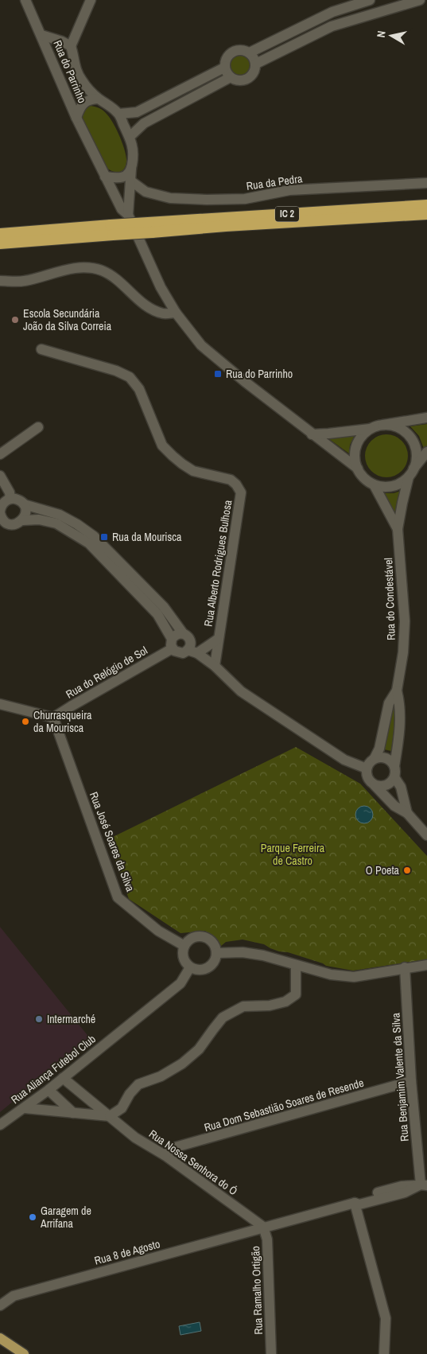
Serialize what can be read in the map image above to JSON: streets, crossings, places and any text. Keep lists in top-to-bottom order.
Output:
{
  "streets": {
    "highway": ["IC 2"],
    "street": [
      "Rua do Parrinho",
      "Rua da Pedra",
      "Rua Alberto Rodrigues Bulhosa",
      "Rua do Condestável",
      "Rua do Relógio de Sol",
      "Rua José Soares da Silva",
      "Rua Aliança Futebol Club",
      "Rua Benjamim Valente da Silva",
      "Rua Dom Sebastião Soares de Resende",
      "Rua Nossa Senhora do Ó",
      "Rua 8 de Agosto",
      "Rua Ramalho Ortigão"
    ]
  },
  "crossings": [
    ["Rua do Parrinho", "Rua da Pedra"],
    ["Rua do Parrinho", "Rua do Condestável"],
    ["Rua Alberto Rodrigues Bulhosa", "Rua do Relógio de Sol"],
    ["Rua do Relógio de Sol", "Rua José Soares da Silva"],
    ["Rua José Soares da Silva", "Rua Aliança Futebol Club"],
    ["Rua Aliança Futebol Club", "Rua Nossa Senhora do Ó"],
    ["Rua Benjamim Valente da Silva", "Rua Dom Sebastião Soares de Resende"],
    ["Rua Benjamim Valente da Silva", "Rua 8 de Agosto"],
    ["Rua Dom Sebastião Soares de Resende", "Rua Nossa Senhora do Ó"],
    ["Rua Nossa Senhora do Ó", "Rua 8 de Agosto"],
    ["Rua Nossa Senhora do Ó", "Rua Ramalho Ortigão"],
    ["Rua 8 de Agosto", "Rua Ramalho Ortigão"]
  ],
  "parks": ["Parque Ferreira de Castro"],
  "places": {
    "other": [
      "Escola Secundária João da Silva Correia",
      "Churrasqueira da Mourisca",
      "O Poeta",
      "Intermarché",
      "Garagem de Arrifana"
    ],
    "transit": ["Rua do Parrinho", "Rua da Mourisca"]
  },
  "north": "left"
}
